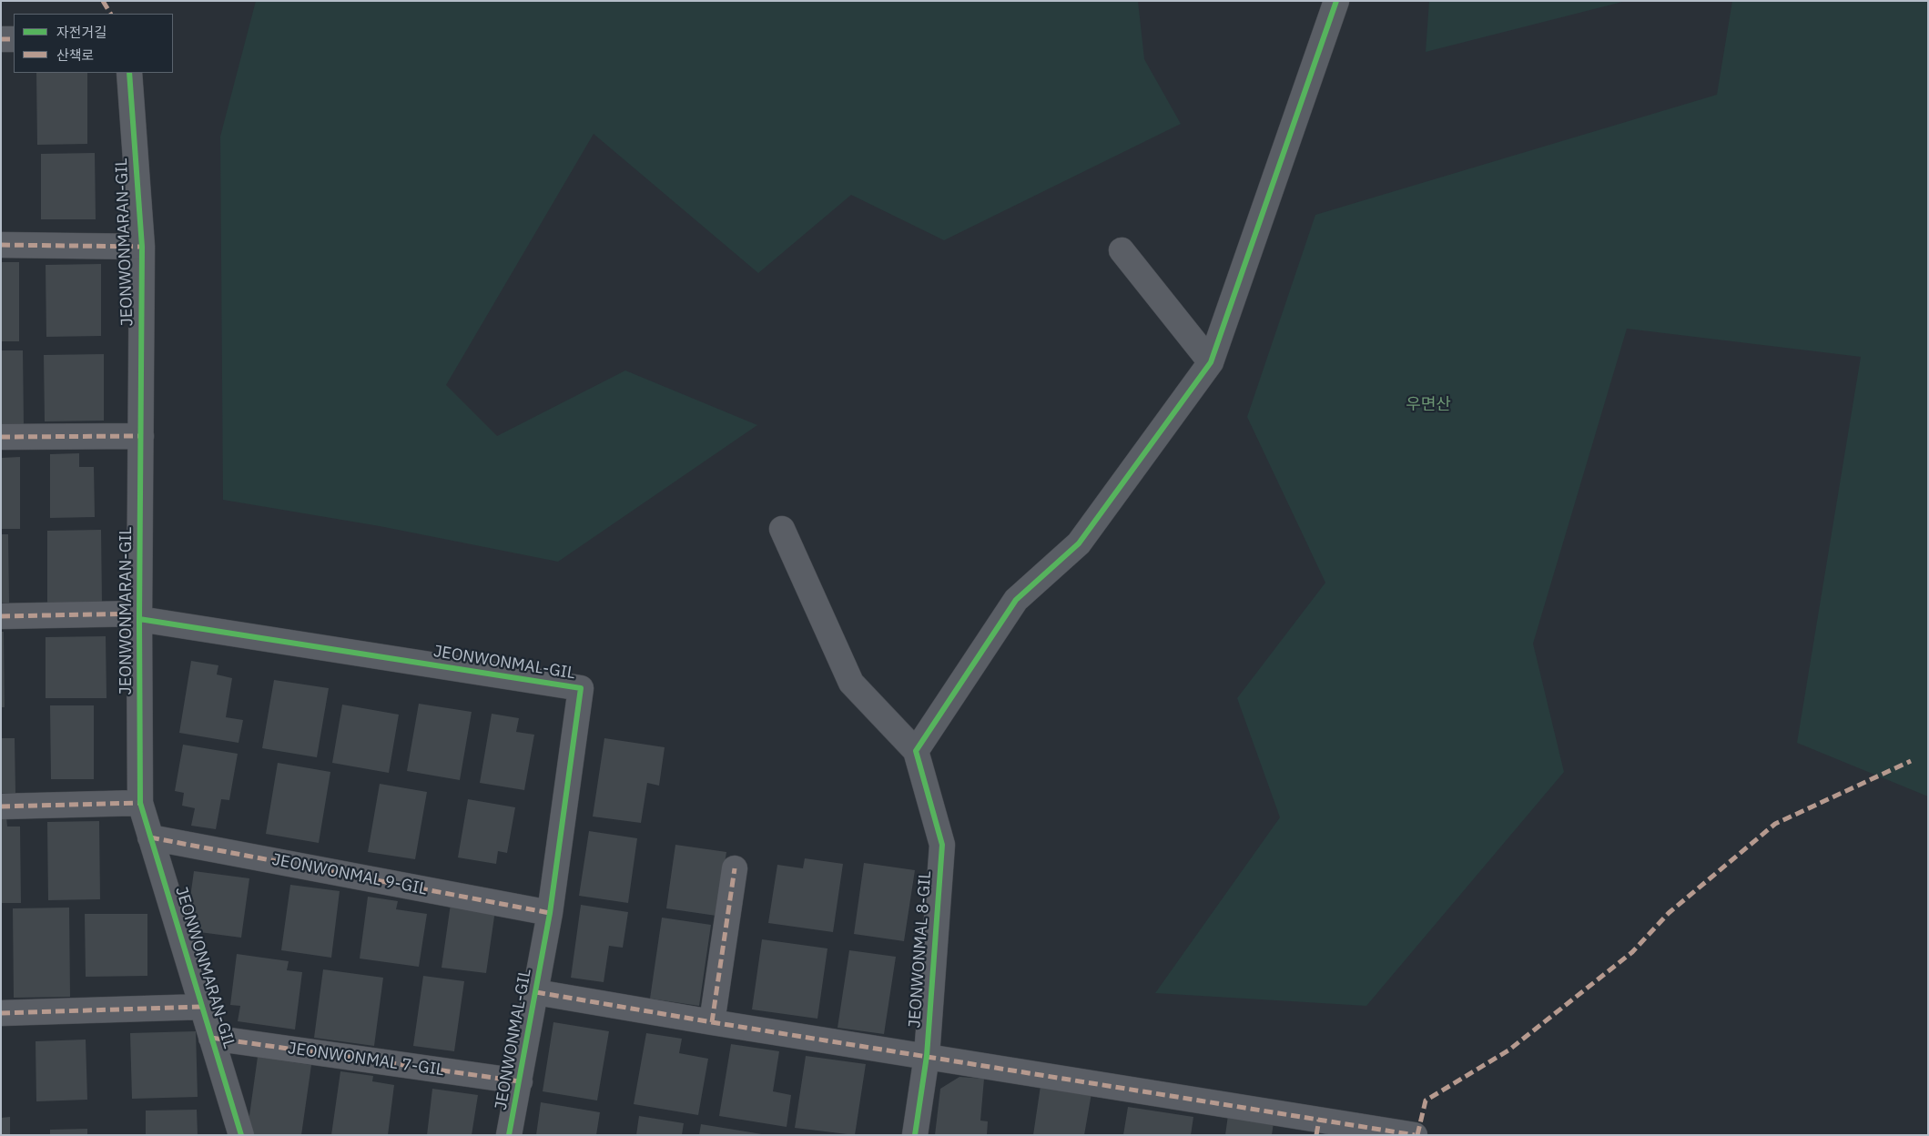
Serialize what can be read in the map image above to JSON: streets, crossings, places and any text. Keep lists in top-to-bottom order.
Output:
{
  "streets": {
    "street": [
      "JEONWONMARAN-GIL",
      "JEONWONMAL-GIL",
      "JEONWONMAL 9-GIL",
      "JEONWONMAL 8-GIL",
      "JEONWONMAL 7-GIL"
    ]
  },
  "crossings": [
    ["JEONWONMARAN-GIL", "JEONWONMAL-GIL"],
    ["JEONWONMARAN-GIL", "JEONWONMAL 9-GIL"],
    ["JEONWONMARAN-GIL", "JEONWONMAL 7-GIL"],
    ["JEONWONMAL-GIL", "JEONWONMAL 9-GIL"],
    ["JEONWONMAL-GIL", "JEONWONMAL 7-GIL"]
  ],
  "parks": ["우면산"],
  "legend": ["자전거길", "산책로"]
}
